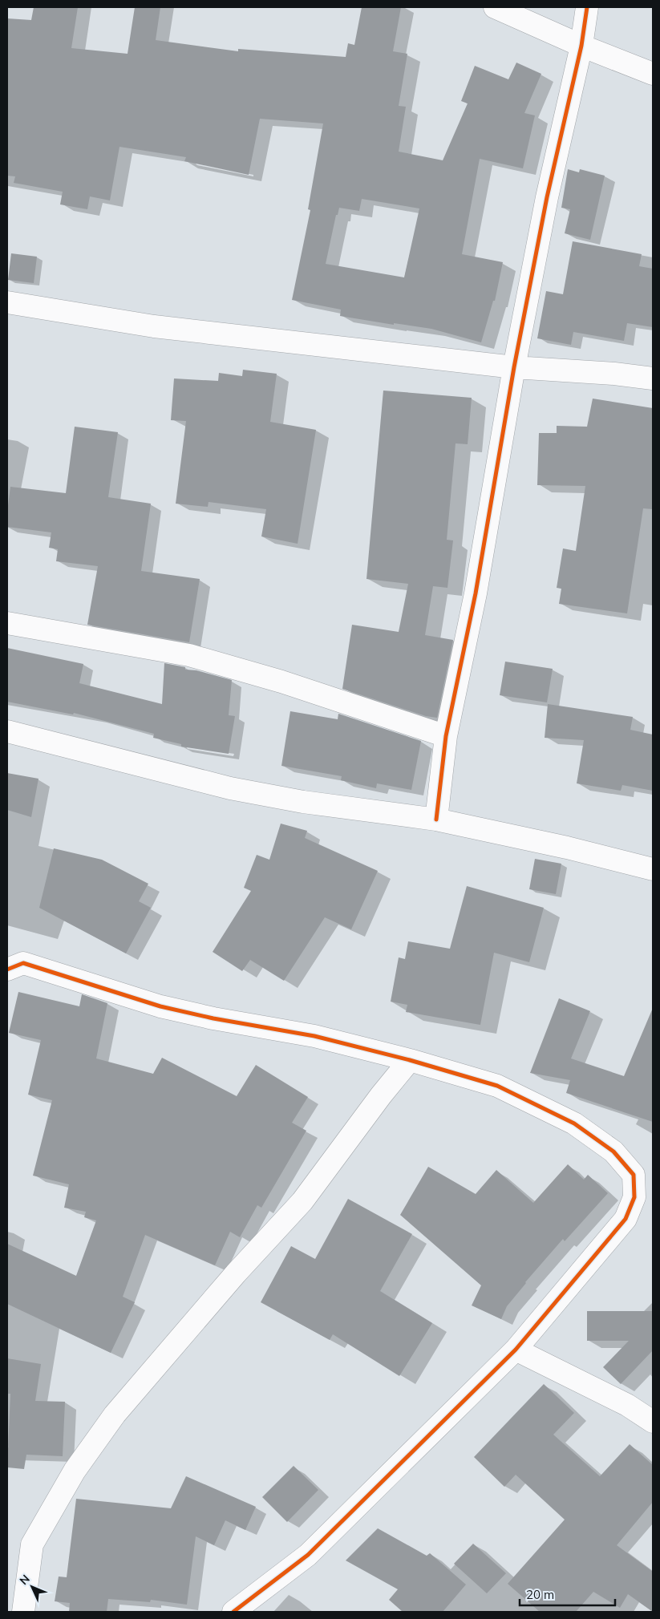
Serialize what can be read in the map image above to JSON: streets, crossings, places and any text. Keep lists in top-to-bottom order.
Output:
{
  "scale_bar": "20 m",
  "north": "top left"
}
